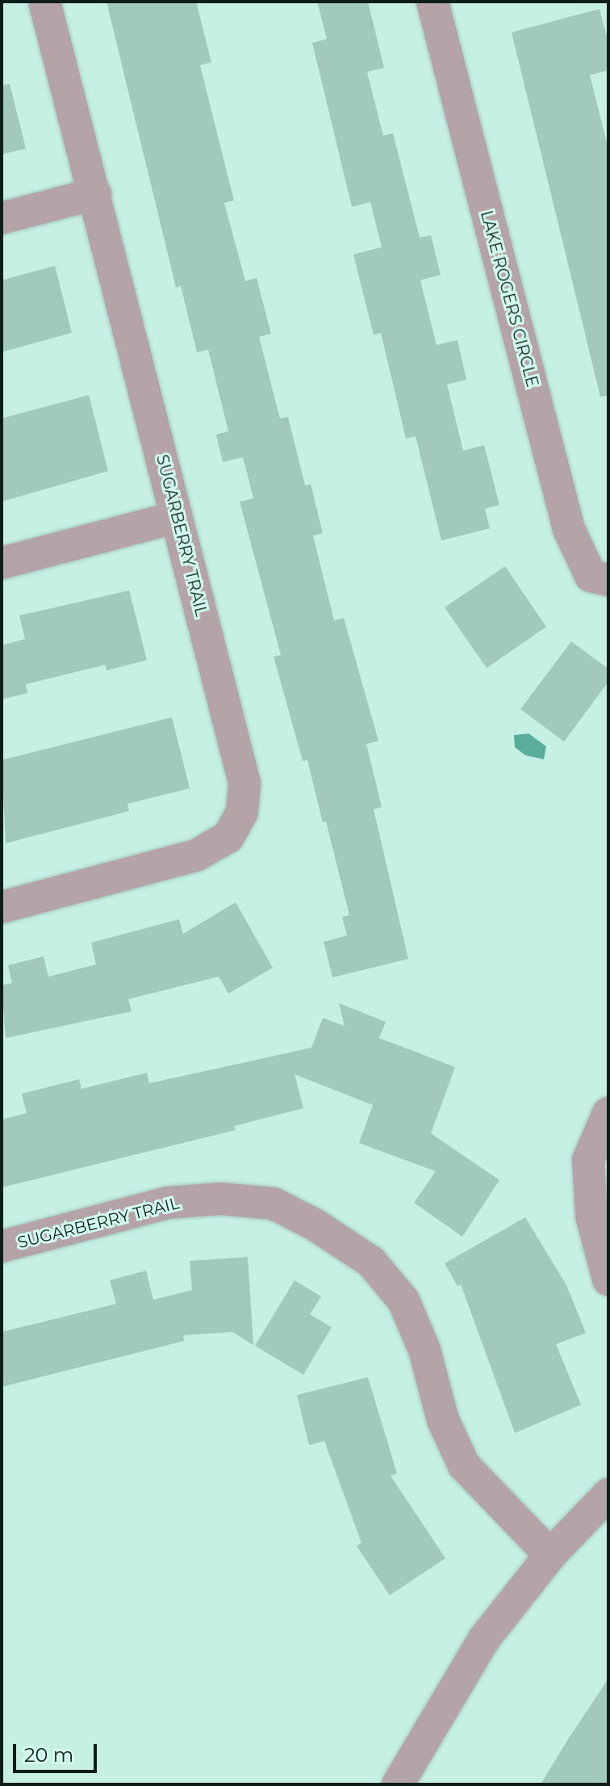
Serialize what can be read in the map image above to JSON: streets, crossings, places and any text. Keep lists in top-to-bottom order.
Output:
{
  "streets": {
    "street": ["LAKE ROGERS CIRCLE", "SUGARBERRY TRAIL"]
  },
  "scale_bar": "20 m"
}
